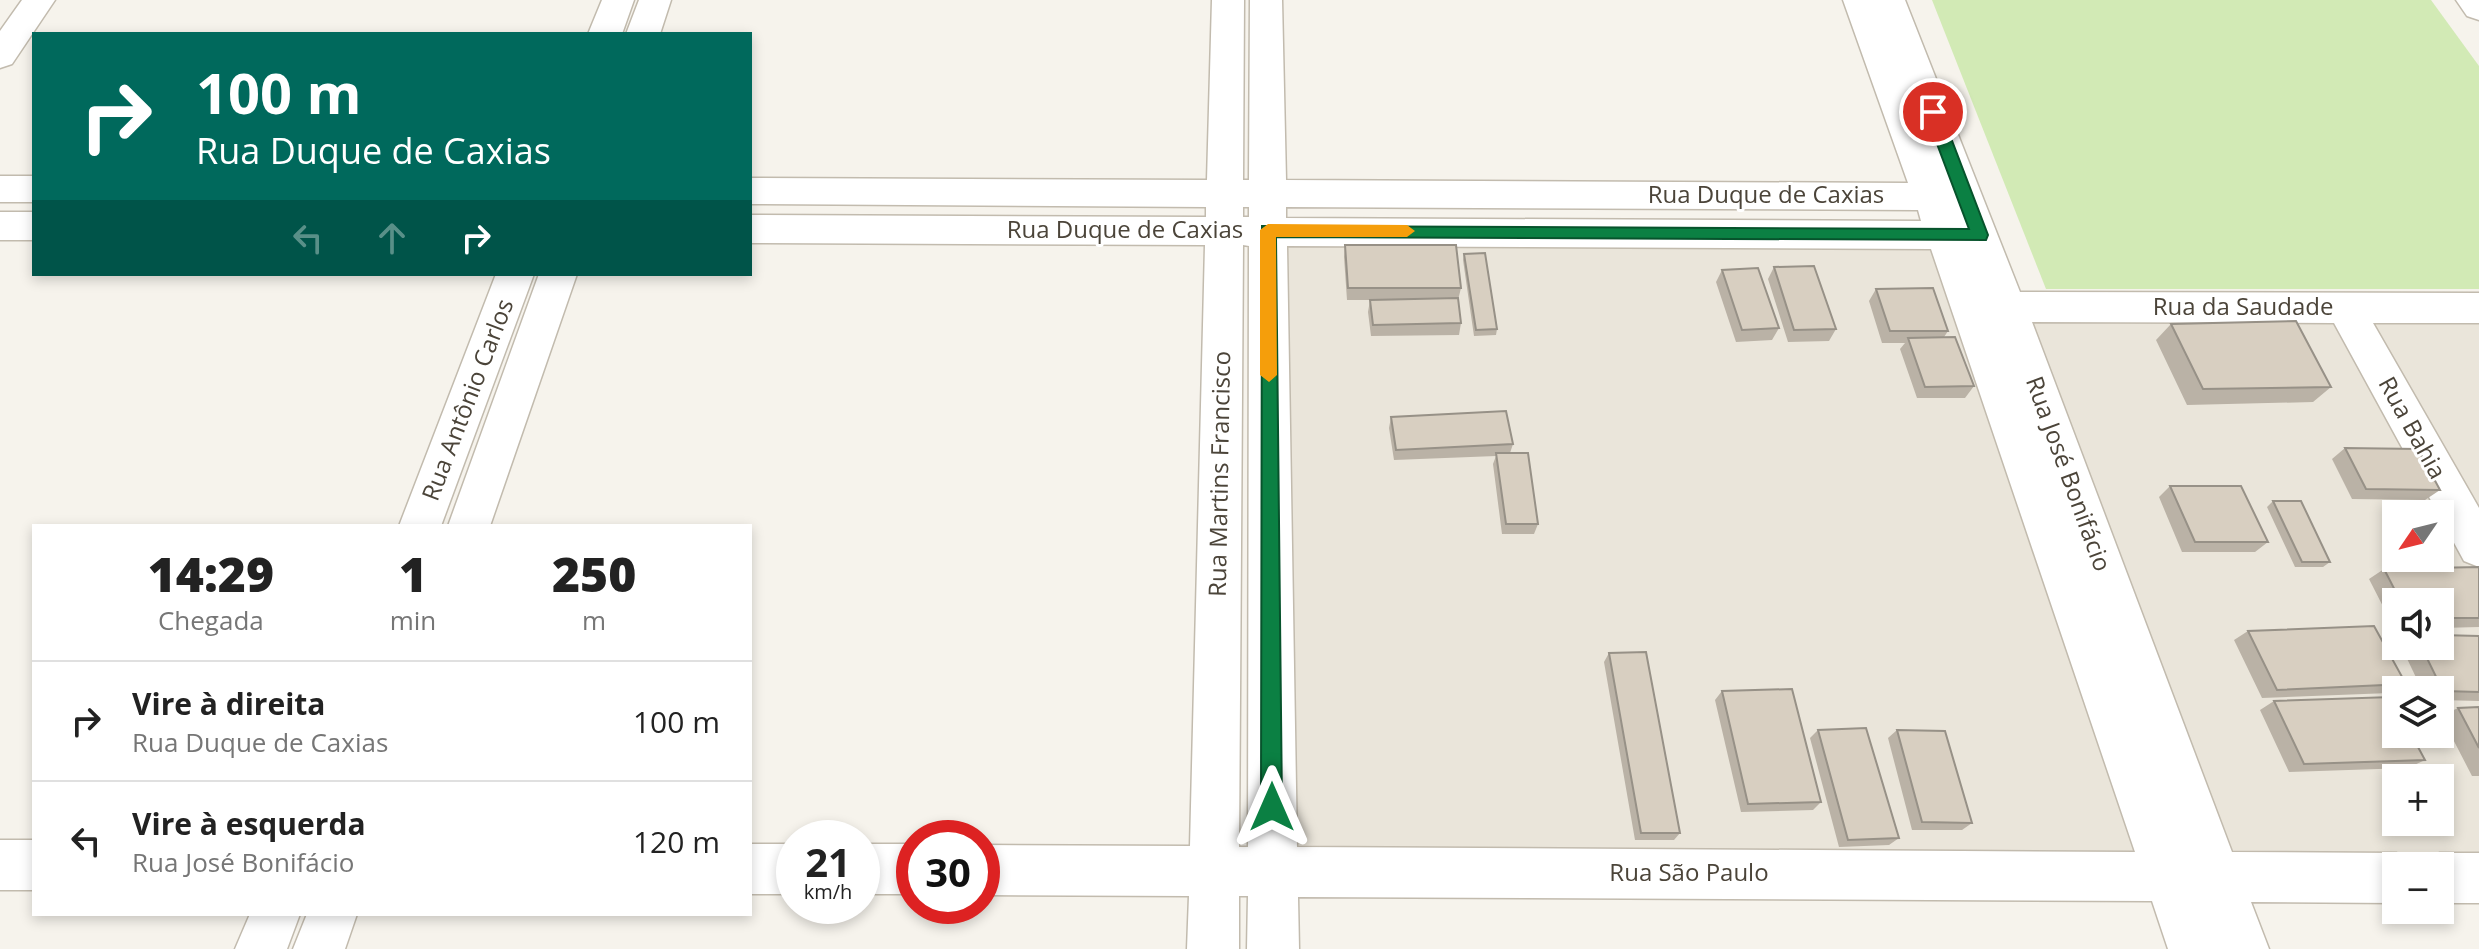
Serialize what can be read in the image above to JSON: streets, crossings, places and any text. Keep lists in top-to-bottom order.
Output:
{
  "streets": {
    "street": [
      "Rua Duque de Caxias",
      "Rua da Saudade",
      "Rua Antônio Carlos",
      "Rua Bahia",
      "Rua Martins Francisco",
      "Rua José Bonifácio",
      "Rua São Paulo"
    ]
  },
  "crossings": [
    ["Rua Duque de Caxias", "Rua Martins Francisco"],
    ["Rua Duque de Caxias", "Rua José Bonifácio"],
    ["Rua da Saudade", "Rua Bahia"],
    ["Rua da Saudade", "Rua José Bonifácio"],
    ["Rua Martins Francisco", "Rua São Paulo"],
    ["Rua José Bonifácio", "Rua São Paulo"]
  ],
  "north": "bottom left",
  "page": {
    "turn": ["100 m", "Rua Duque de Caxias"],
    "map_buttons": ["+", "−"],
    "eta": [
      "14:29",
      "Chegada",
      "1",
      "min",
      "250",
      "m"
    ],
    "list": [
      {
        "name": "Vire à direita",
        "note": "Rua Duque de Caxias",
        "value": "100 m"
      },
      {
        "name": "Vire à esquerda",
        "note": "Rua José Bonifácio",
        "value": "120 m"
      }
    ],
    "speed": "21 km/h",
    "limit": "30"
  }
}
